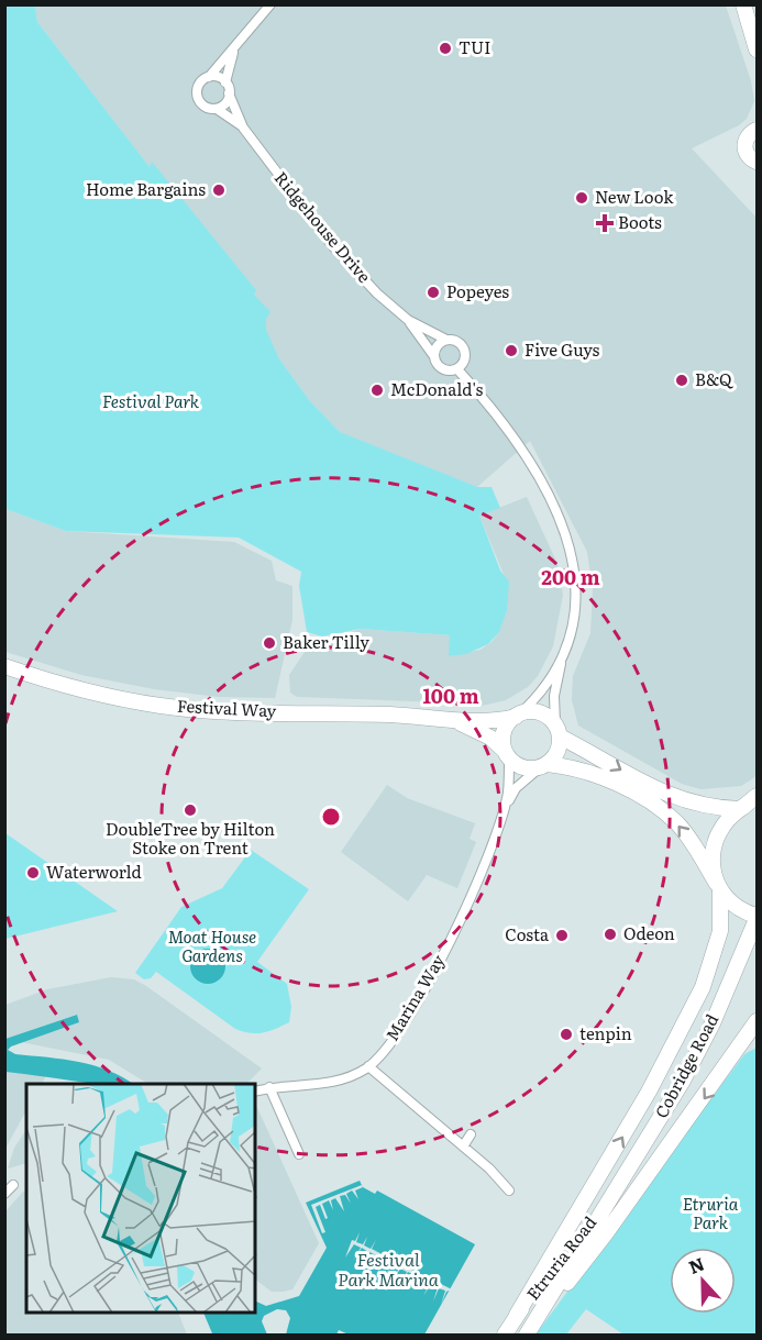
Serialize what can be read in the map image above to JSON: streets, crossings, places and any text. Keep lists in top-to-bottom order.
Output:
{
  "streets": {
    "main road": ["Festival Way", "Cobridge Road", "Etruria Road"],
    "street": ["Ridgehouse Drive", "Marina Way"]
  },
  "crossings": [
    ["Festival Way", "Marina Way"],
    ["Cobridge Road", "Etruria Road"]
  ],
  "water": ["Festival Park Marina"],
  "parks": ["Festival Park", "Moat House Gardens", "Etruria Park"],
  "places": {
    "other": [
      "TUI",
      "Home Bargains",
      "New Look",
      "Popeyes",
      "Five Guys",
      "B&Q",
      "McDonald's",
      "Baker Tilly",
      "DoubleTree by Hilton Stoke on Trent",
      "Waterworld",
      "Odeon",
      "Costa",
      "tenpin"
    ],
    "health": ["Boots"]
  },
  "north": "top",
  "rings": ["200 m", "100 m"]
}
